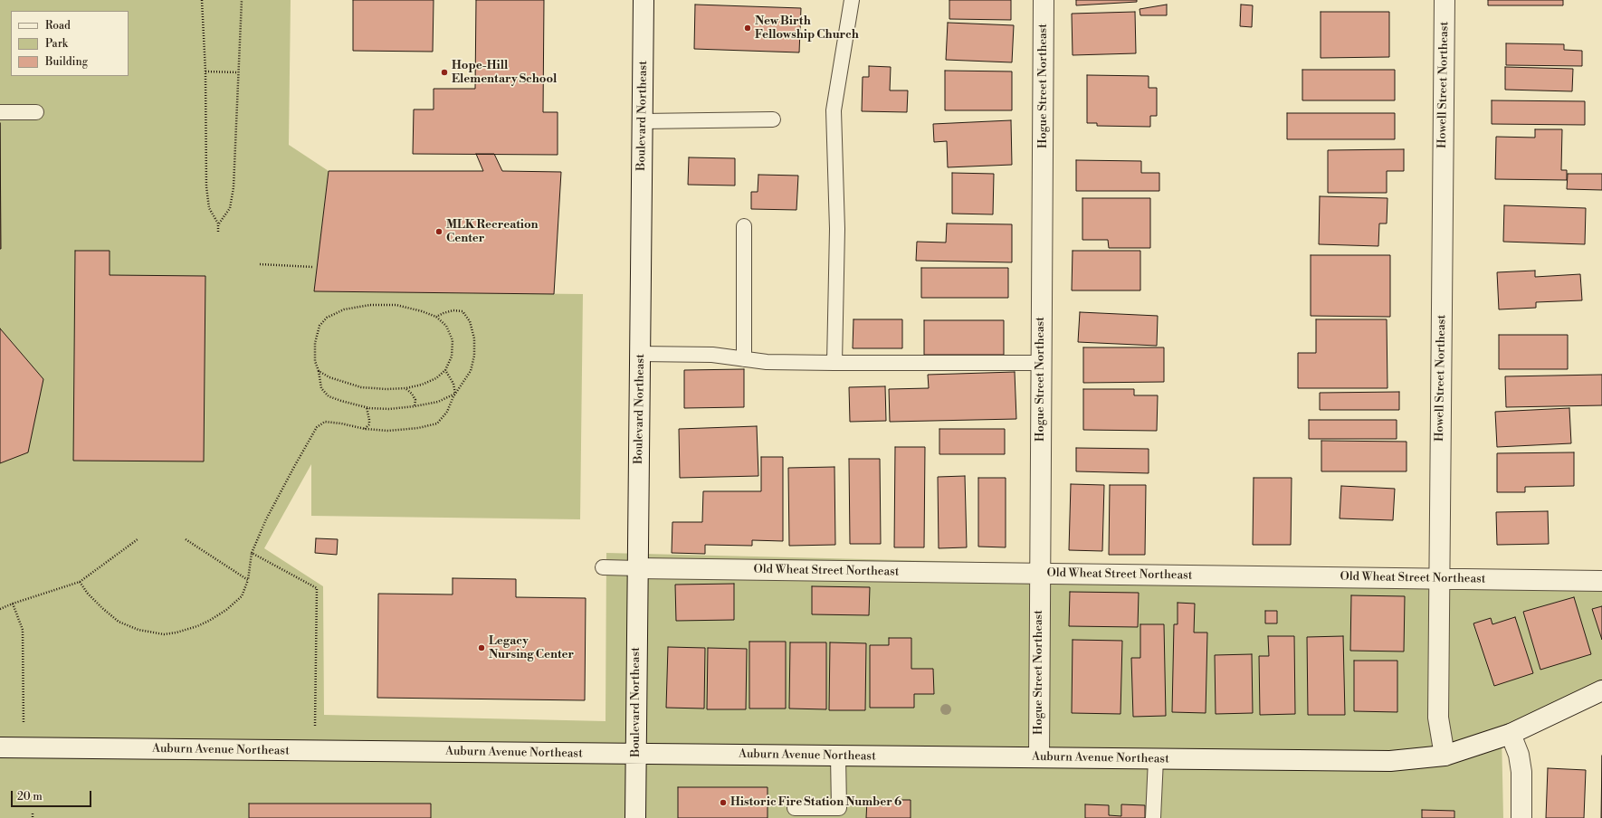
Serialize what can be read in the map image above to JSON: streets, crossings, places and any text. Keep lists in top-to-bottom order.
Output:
{
  "streets": {
    "street": [
      "Howell Street Northeast",
      "Hogue Street Northeast",
      "Boulevard Northeast",
      "Old Wheat Street Northeast",
      "Auburn Avenue Northeast"
    ]
  },
  "crossings": [
    ["Howell Street Northeast", "Old Wheat Street Northeast"],
    ["Howell Street Northeast", "Auburn Avenue Northeast"],
    ["Hogue Street Northeast", "Old Wheat Street Northeast"],
    ["Hogue Street Northeast", "Auburn Avenue Northeast"],
    ["Boulevard Northeast", "Old Wheat Street Northeast"],
    ["Boulevard Northeast", "Auburn Avenue Northeast"]
  ],
  "places": [
    "New Birth Fellowship Church",
    "Hope-Hill Elementary School",
    "MLK Recreation Center",
    "Legacy Nursing Center",
    "Historic Fire Station Number 6"
  ],
  "legend": ["Road", "Park", "Building"],
  "scale_bar": "20 m"
}
